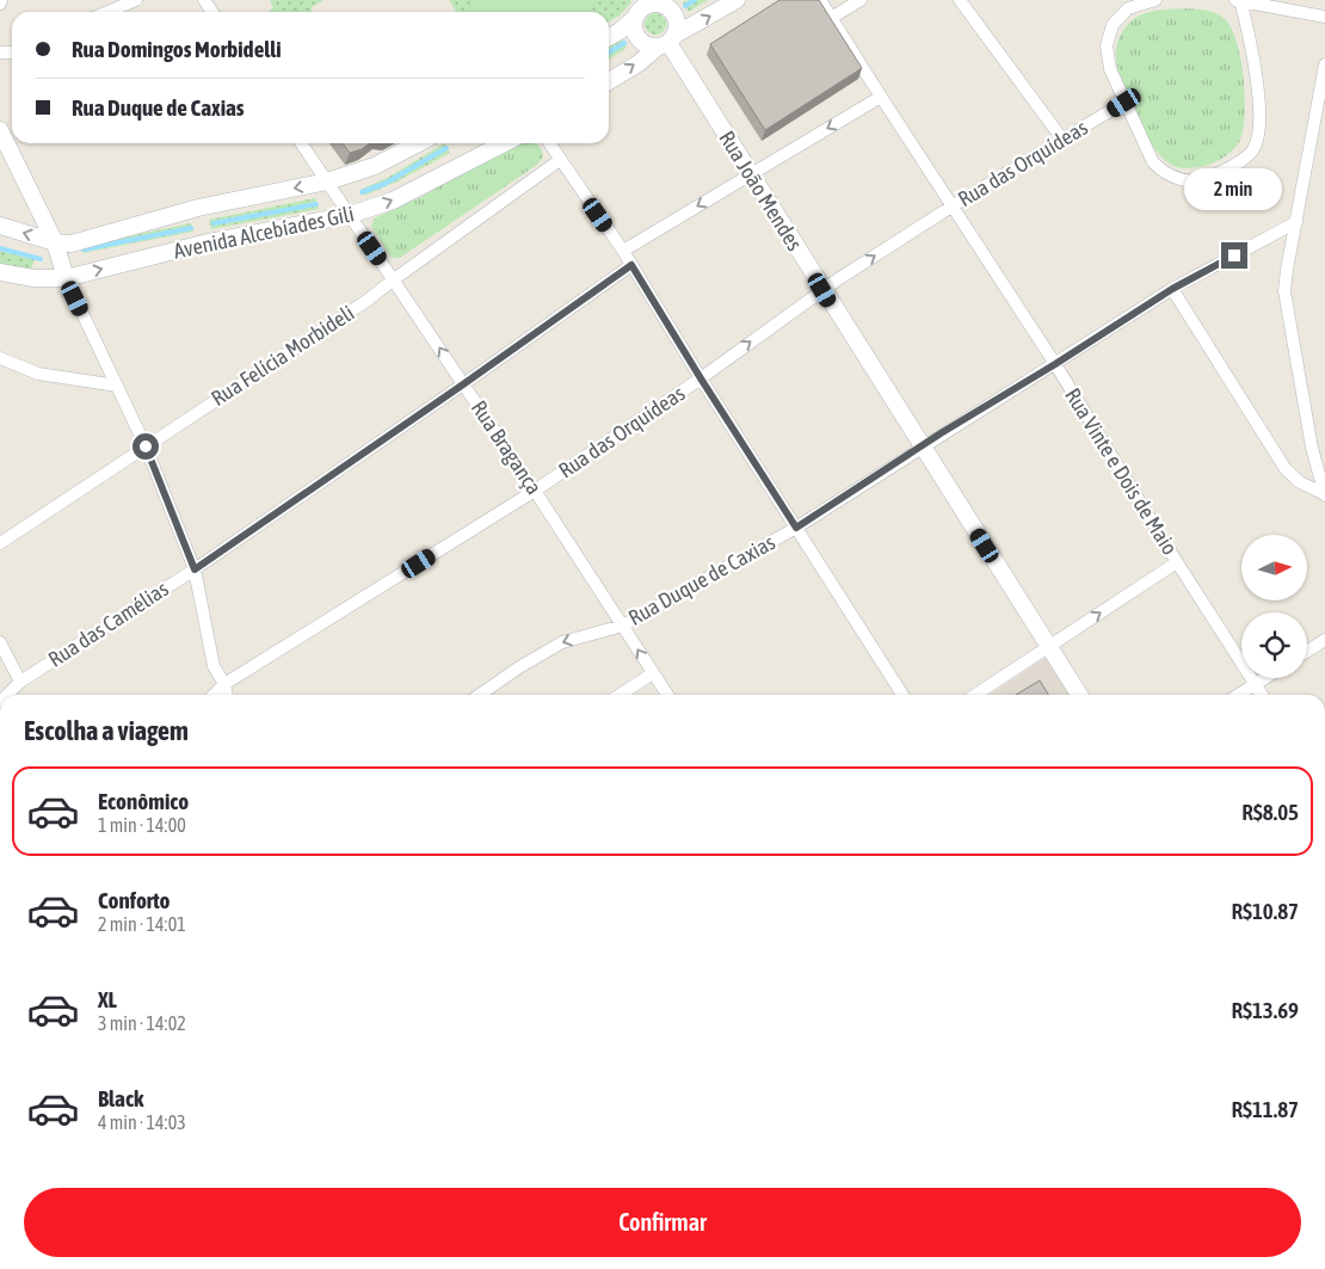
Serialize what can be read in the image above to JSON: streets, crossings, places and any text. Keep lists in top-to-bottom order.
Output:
{
  "streets": {
    "street": [
      "Rua das Orquídeas",
      "Rua João Mendes",
      "Avenida Alcebíades Gili",
      "Rua Felícia Morbideli",
      "Rua Bragança",
      "Rua Vinte e Dois de Maio",
      "Rua Duque de Caxias",
      "Rua das Camélias"
    ]
  },
  "crossings": [
    ["Rua das Orquídeas", "Rua João Mendes"],
    ["Rua das Orquídeas", "Rua Bragança"],
    ["Rua das Orquídeas", "Rua Vinte e Dois de Maio"],
    ["Rua João Mendes", "Rua Duque de Caxias"],
    ["Avenida Alcebíades Gili", "Rua Bragança"],
    ["Rua Felícia Morbideli", "Rua Bragança"],
    ["Rua Bragança", "Rua Duque de Caxias"],
    ["Rua Bragança", "Rua das Camélias"],
    ["Rua Vinte e Dois de Maio", "Rua Duque de Caxias"]
  ],
  "north": "right",
  "page": {
    "banner": ["Rua Domingos Morbidelli", "Rua Duque de Caxias"],
    "bubble": "2 min",
    "heading": "Escolha a viagem",
    "list": [
      {
        "name": "Econômico",
        "note": "1 min · 14:00",
        "value": "R$8.05"
      },
      {
        "name": "Conforto",
        "note": "2 min · 14:01",
        "value": "R$10.87"
      },
      {
        "name": "XL",
        "note": "3 min · 14:02",
        "value": "R$13.69"
      },
      {
        "name": "Black",
        "note": "4 min · 14:03",
        "value": "R$11.87"
      }
    ],
    "buttons": "Confirmar"
  }
}
